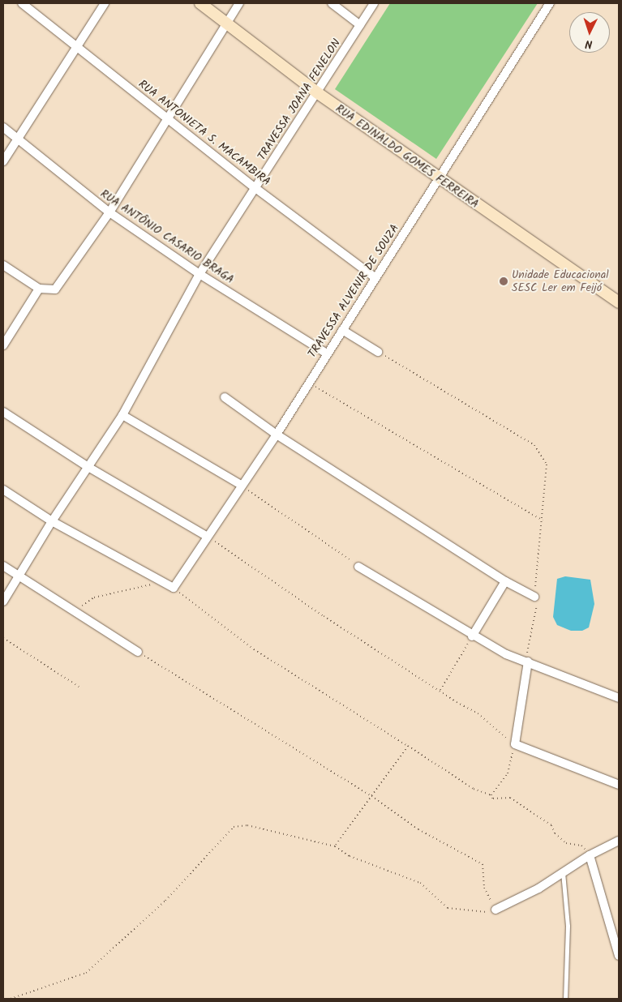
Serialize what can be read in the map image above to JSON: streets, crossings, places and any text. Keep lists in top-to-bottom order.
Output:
{
  "streets": {
    "street": [
      "TRAVESSA JOANA FENELON",
      "RUA ANTONIETA S. MACAMBIRA",
      "RUA EDINALDO GOMES FERREIRA",
      "RUA ANTÔNIO CASARIO BRAGA",
      "TRAVESSA ALVENIR DE SOUZA"
    ]
  },
  "crossings": [
    ["TRAVESSA JOANA FENELON", "RUA ANTONIETA S. MACAMBIRA"],
    ["TRAVESSA JOANA FENELON", "RUA EDINALDO GOMES FERREIRA"],
    ["TRAVESSA JOANA FENELON", "RUA ANTÔNIO CASARIO BRAGA"],
    ["RUA ANTONIETA S. MACAMBIRA", "TRAVESSA ALVENIR DE SOUZA"],
    ["RUA EDINALDO GOMES FERREIRA", "TRAVESSA ALVENIR DE SOUZA"],
    ["RUA ANTÔNIO CASARIO BRAGA", "TRAVESSA ALVENIR DE SOUZA"]
  ],
  "places": ["Unidade Educacional SESC Ler em Feijó"],
  "north": "bottom"
}
